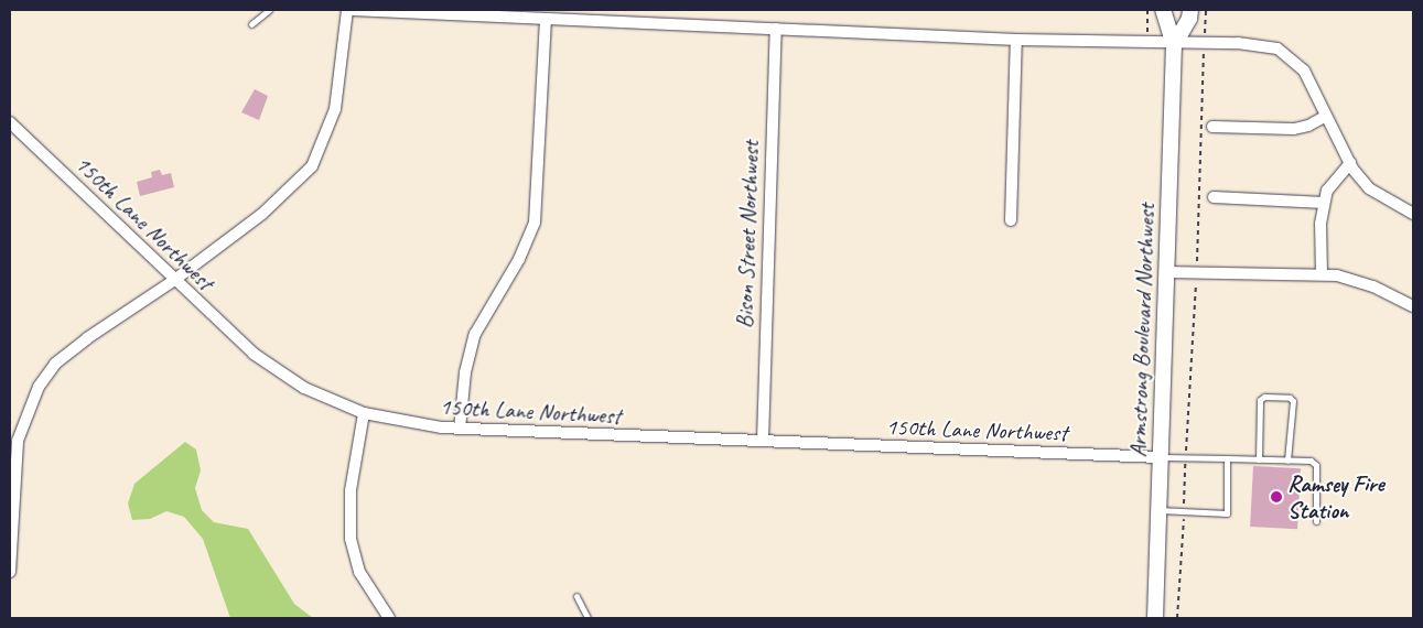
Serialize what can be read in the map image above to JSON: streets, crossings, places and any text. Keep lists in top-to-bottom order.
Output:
{
  "streets": {
    "main road": ["Armstrong Boulevard Northwest"],
    "street": ["150th Lane Northwest", "Bison Street Northwest"]
  },
  "crossings": [
    ["150th Lane Northwest", "Bison Street Northwest"],
    ["150th Lane Northwest", "Armstrong Boulevard Northwest"]
  ],
  "places": ["Ramsey Fire Station"]
}
